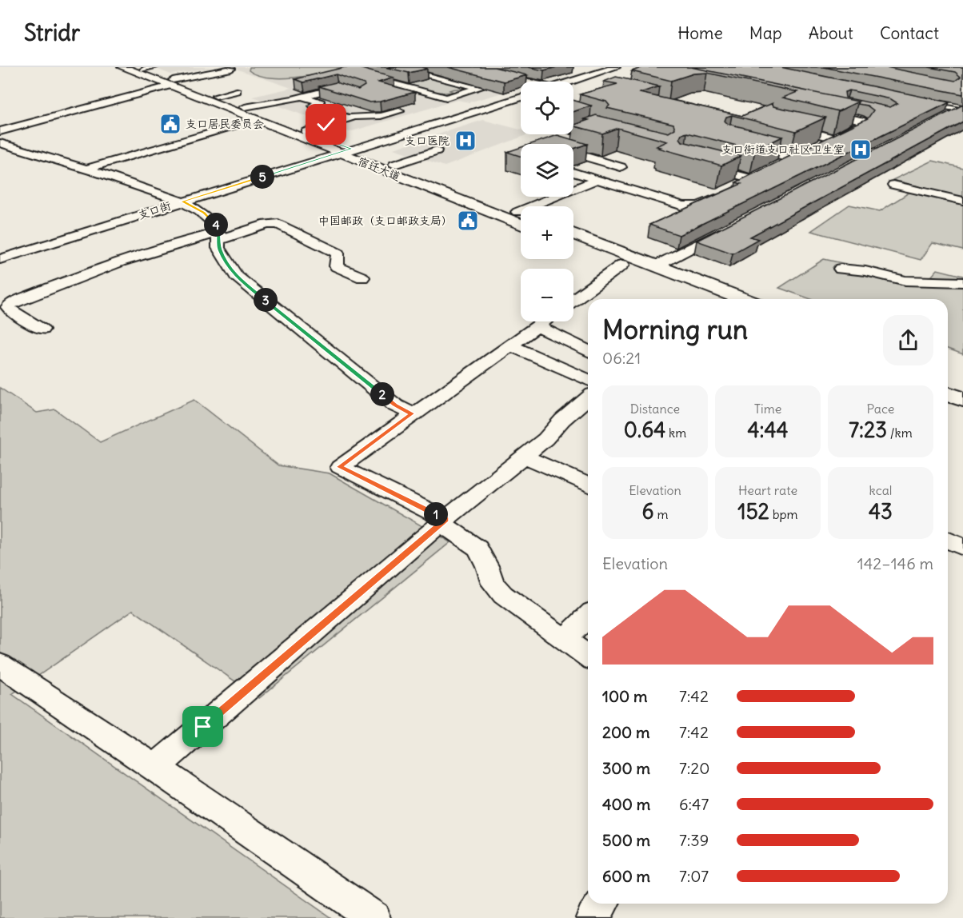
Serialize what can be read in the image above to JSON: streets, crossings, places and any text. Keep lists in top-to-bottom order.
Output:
{
  "streets": {
    "main road": ["宿迁大道"],
    "street": ["支口街"]
  },
  "crossings": [
    ["宿迁大道", "支口街"]
  ],
  "places": {
    "public building": ["支口居民委员会", "中国邮政（支口邮政支局）"],
    "hospital": ["支口医院", "支口街道支口社区卫生室"]
  },
  "page": {
    "header": "Stridr",
    "nav": [
      "Home",
      "Map",
      "About",
      "Contact"
    ],
    "map_buttons": ["+", "−"],
    "pins": [
      "5",
      "4",
      "3",
      "2",
      "1"
    ],
    "heading": ["Morning run", "06:21"],
    "stats": [
      ["Distance", "0.64 km"],
      ["Time", "4:44"],
      ["Pace", "7:23 /km"],
      ["Elevation", "6 m"],
      ["Heart rate", "152 bpm"],
      ["kcal", "43"]
    ],
    "chart": ["Elevation", "142–146 m"],
    "list": [
      {
        "name": "100 m",
        "note": "7:42"
      },
      {
        "name": "200 m",
        "note": "7:42"
      },
      {
        "name": "300 m",
        "note": "7:20"
      },
      {
        "name": "400 m",
        "note": "6:47"
      },
      {
        "name": "500 m",
        "note": "7:39"
      },
      {
        "name": "600 m",
        "note": "7:07"
      }
    ]
  }
}
